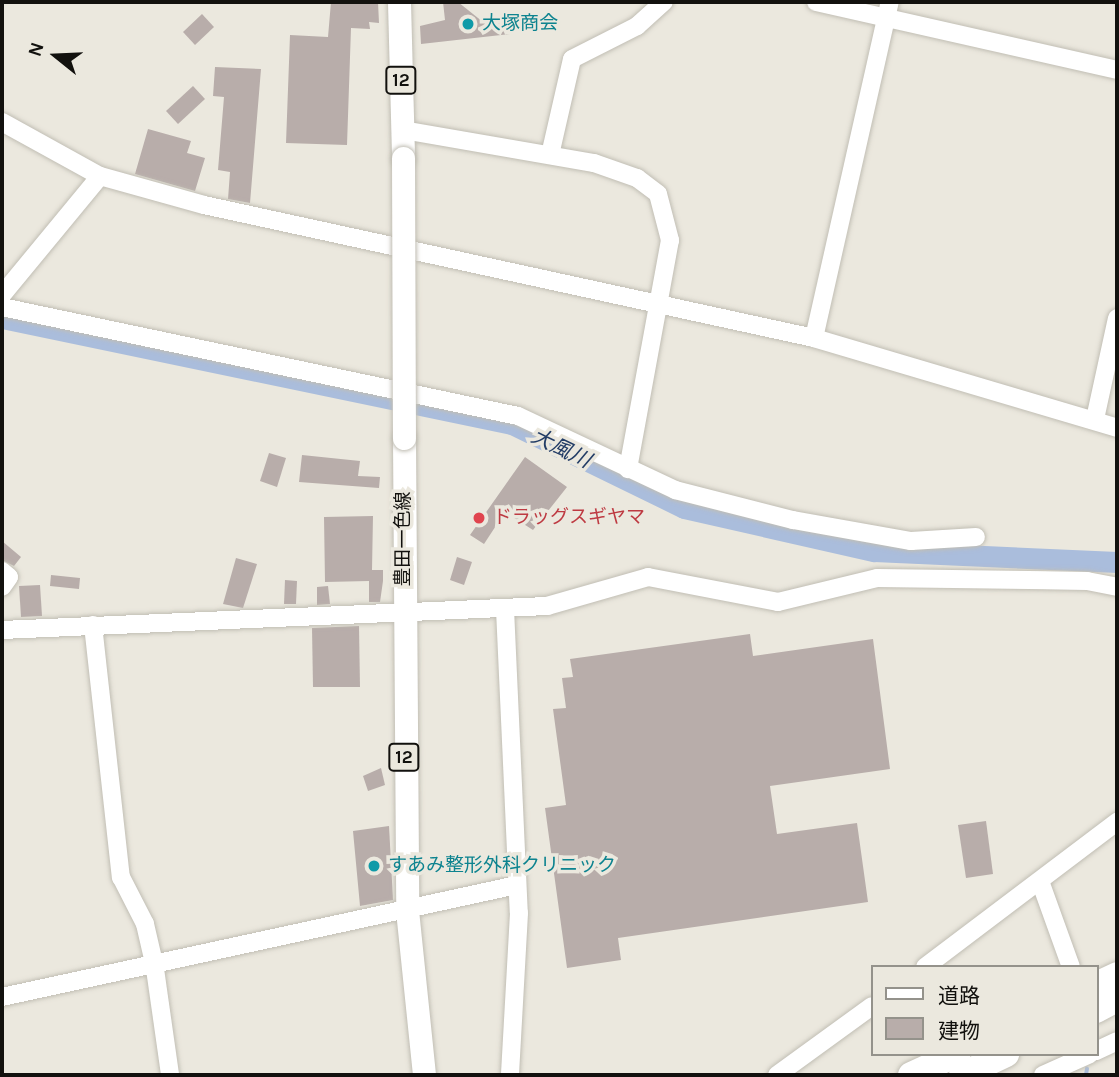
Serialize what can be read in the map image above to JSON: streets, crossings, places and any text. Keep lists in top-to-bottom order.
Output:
{
  "streets": {
    "main road": ["12", "豊田一色線"]
  },
  "water": ["大風川"],
  "places": ["大塚商会", "ドラッグスギヤマ", "すあみ整形外科クリニック"],
  "legend": ["道路", "建物"],
  "north": "left"
}
